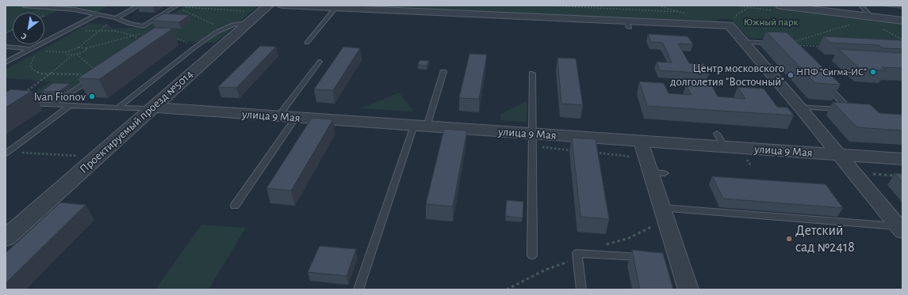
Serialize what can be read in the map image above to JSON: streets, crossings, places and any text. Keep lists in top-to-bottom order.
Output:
{
  "streets": {
    "street": ["улица 9 Мая", "Проектируемый проезд №5014"]
  },
  "crossings": [
    ["улица 9 Мая", "Проектируемый проезд №5014"]
  ],
  "parks": ["Южный парк"],
  "places": [
    "НПФ \"Сигма-ИС\"",
    "Центр московского долголетия \"Восточный\"",
    "Ivan Fionov",
    "Детский сад №2418"
  ],
  "north": "bottom left"
}
